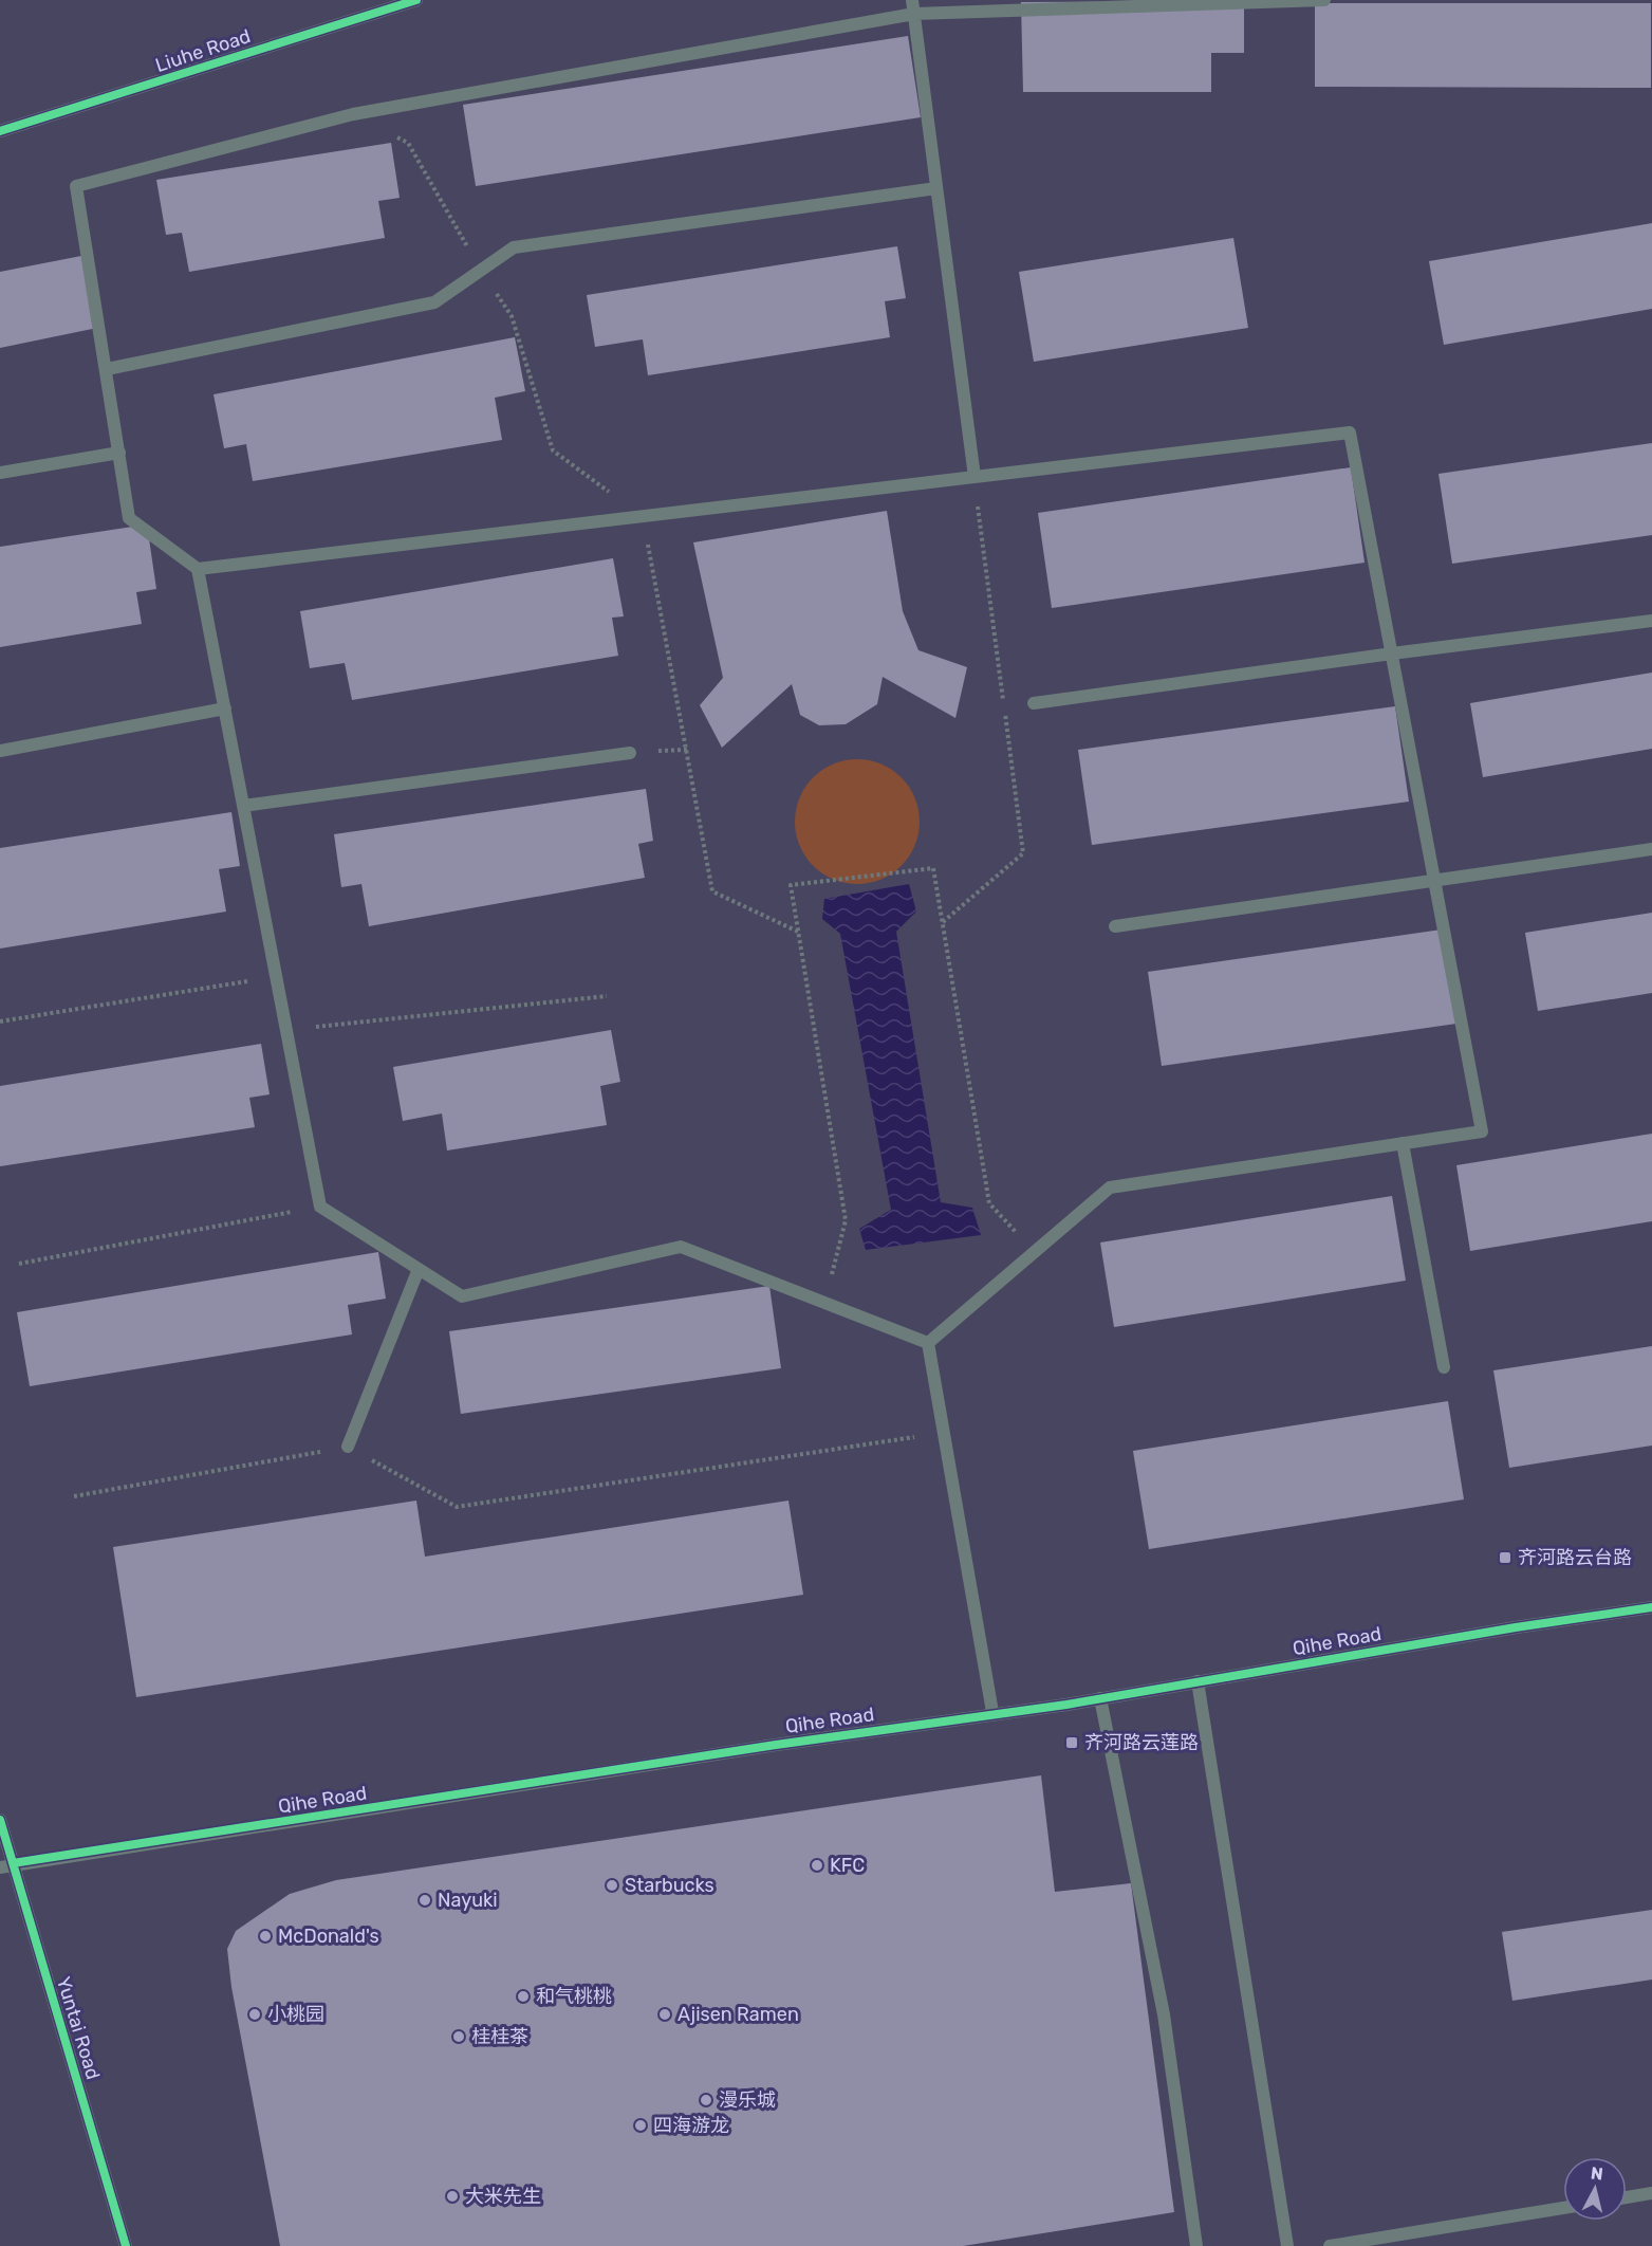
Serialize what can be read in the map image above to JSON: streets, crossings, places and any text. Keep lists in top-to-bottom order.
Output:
{
  "streets": {
    "street": ["Liuhe Road", "Qihe Road", "Yuntai Road"]
  },
  "crossings": [
    ["Qihe Road", "Yuntai Road"]
  ],
  "places": {
    "transit": ["齐河路云台路", "齐河路云莲路"],
    "other": [
      "KFC",
      "Starbucks",
      "Nayuki",
      "McDonald's",
      "和气桃桃",
      "小桃园",
      "Ajisen Ramen",
      "桂桂茶",
      "漫乐城",
      "四海游龙",
      "大米先生"
    ]
  },
  "north": "top"
}
